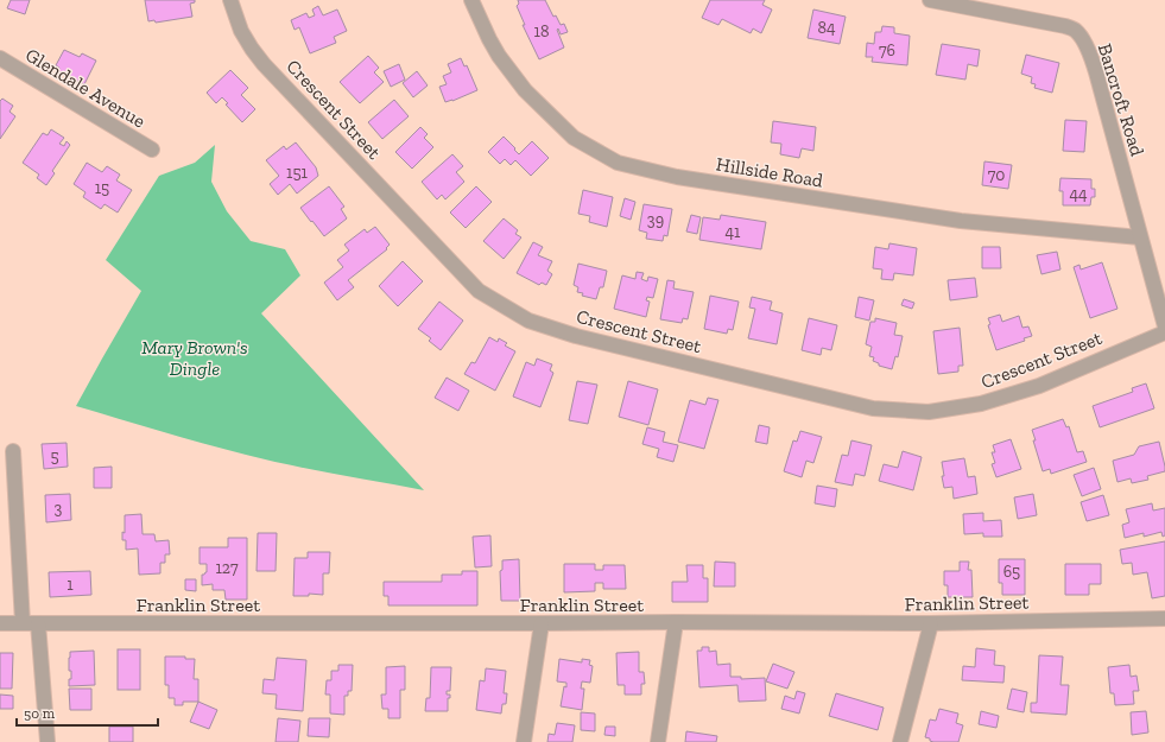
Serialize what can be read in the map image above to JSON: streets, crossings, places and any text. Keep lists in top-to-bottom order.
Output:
{
  "streets": {
    "street": [
      "Glendale Avenue",
      "Bancroft Road",
      "Crescent Street",
      "Hillside Road",
      "Franklin Street"
    ]
  },
  "crossings": [
    ["Bancroft Road", "Hillside Road"]
  ],
  "parks": ["Mary Brown's Dingle"],
  "house_numbers": [
    "84",
    "18",
    "76",
    "151",
    "70",
    "15",
    "44",
    "39",
    "41",
    "5",
    "3",
    "127",
    "65",
    "1"
  ],
  "scale_bar": "50 m"
}
